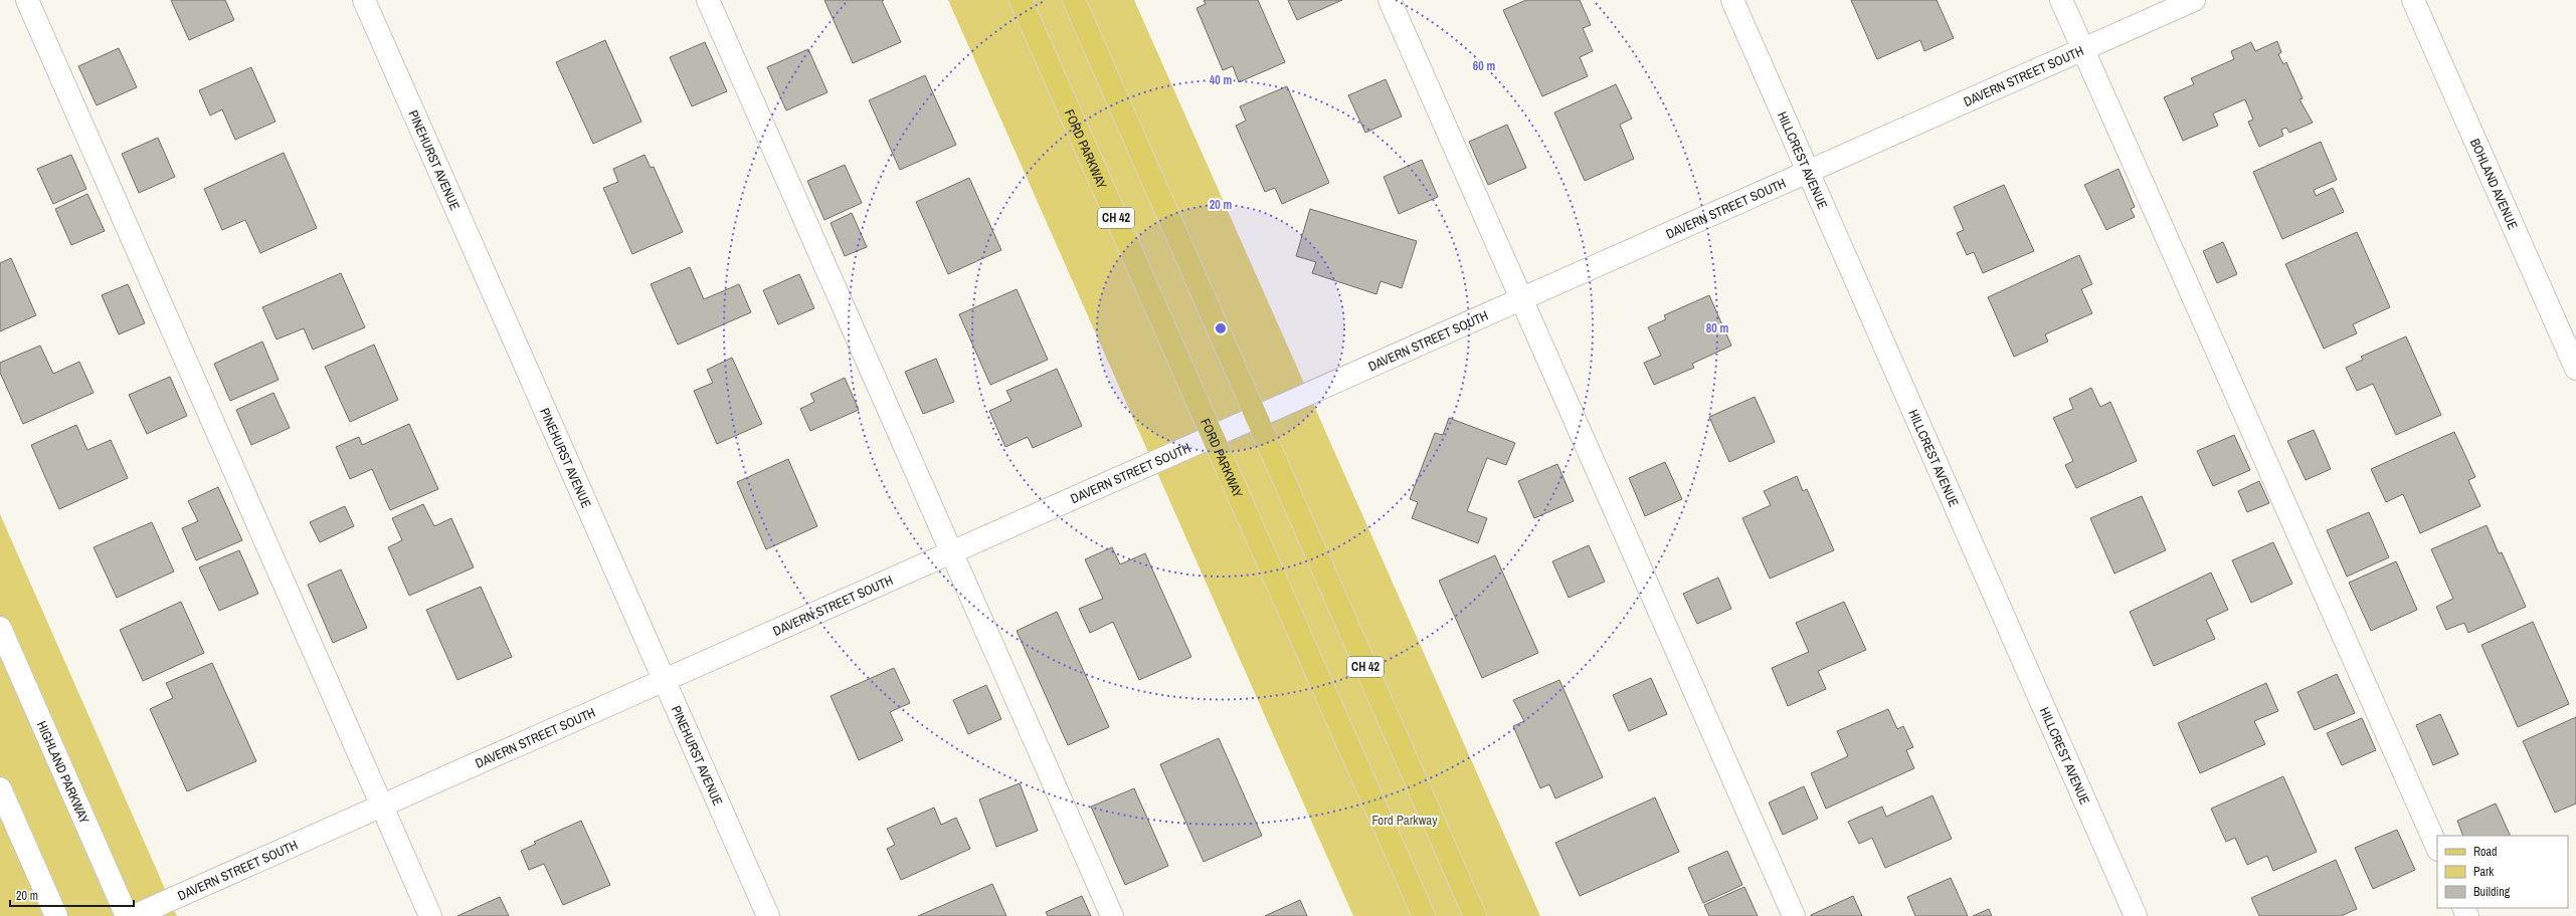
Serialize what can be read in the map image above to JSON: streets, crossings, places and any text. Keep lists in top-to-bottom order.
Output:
{
  "streets": {
    "main road": ["FORD PARKWAY", "CH 42"],
    "street": [
      "DAVERN STREET SOUTH",
      "PINEHURST AVENUE",
      "HILLCREST AVENUE",
      "BOHLAND AVENUE",
      "HIGHLAND PARKWAY"
    ]
  },
  "crossings": [
    ["DAVERN STREET SOUTH", "FORD PARKWAY"],
    ["DAVERN STREET SOUTH", "PINEHURST AVENUE"],
    ["DAVERN STREET SOUTH", "HILLCREST AVENUE"],
    ["DAVERN STREET SOUTH", "CH 42"]
  ],
  "parks": ["Ford Parkway"],
  "legend": ["Road", "Park", "Building"],
  "scale_bar": "20 m",
  "rings": [
    "60 m",
    "40 m",
    "20 m",
    "80 m"
  ]
}
